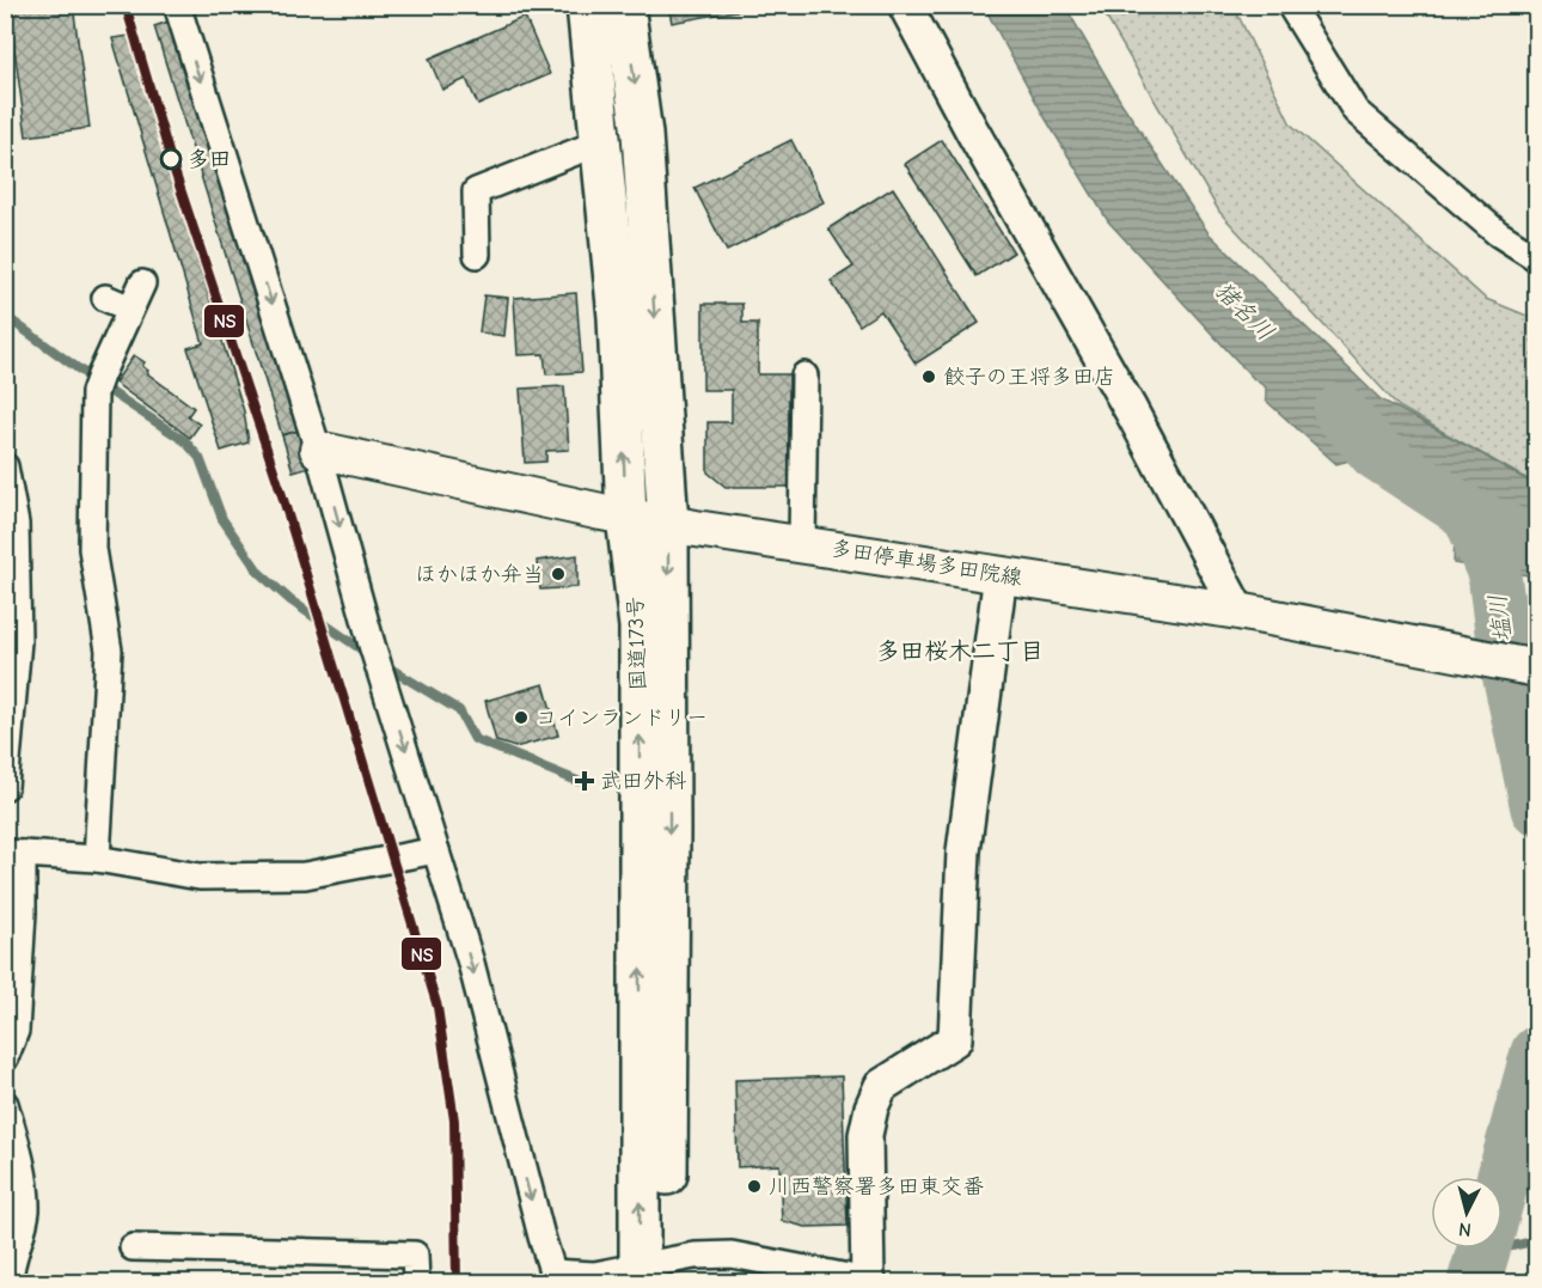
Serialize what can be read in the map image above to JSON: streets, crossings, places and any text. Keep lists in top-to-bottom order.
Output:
{
  "streets": {
    "highway": ["国道173号"],
    "main road": ["多田停車場多田院線"]
  },
  "crossings": [
    ["多田停車場多田院線", "国道173号"]
  ],
  "districts": ["多田桜木二丁目"],
  "water": ["猪名川", "塩川"],
  "places": {
    "other": [
      "多田",
      "餃子の王将多田店",
      "ほかほか弁当",
      "コインランドリー",
      "川西警察署多田東交番"
    ],
    "health": ["武田外科"]
  },
  "lines": ["transit line NS"],
  "north": "bottom"
}
